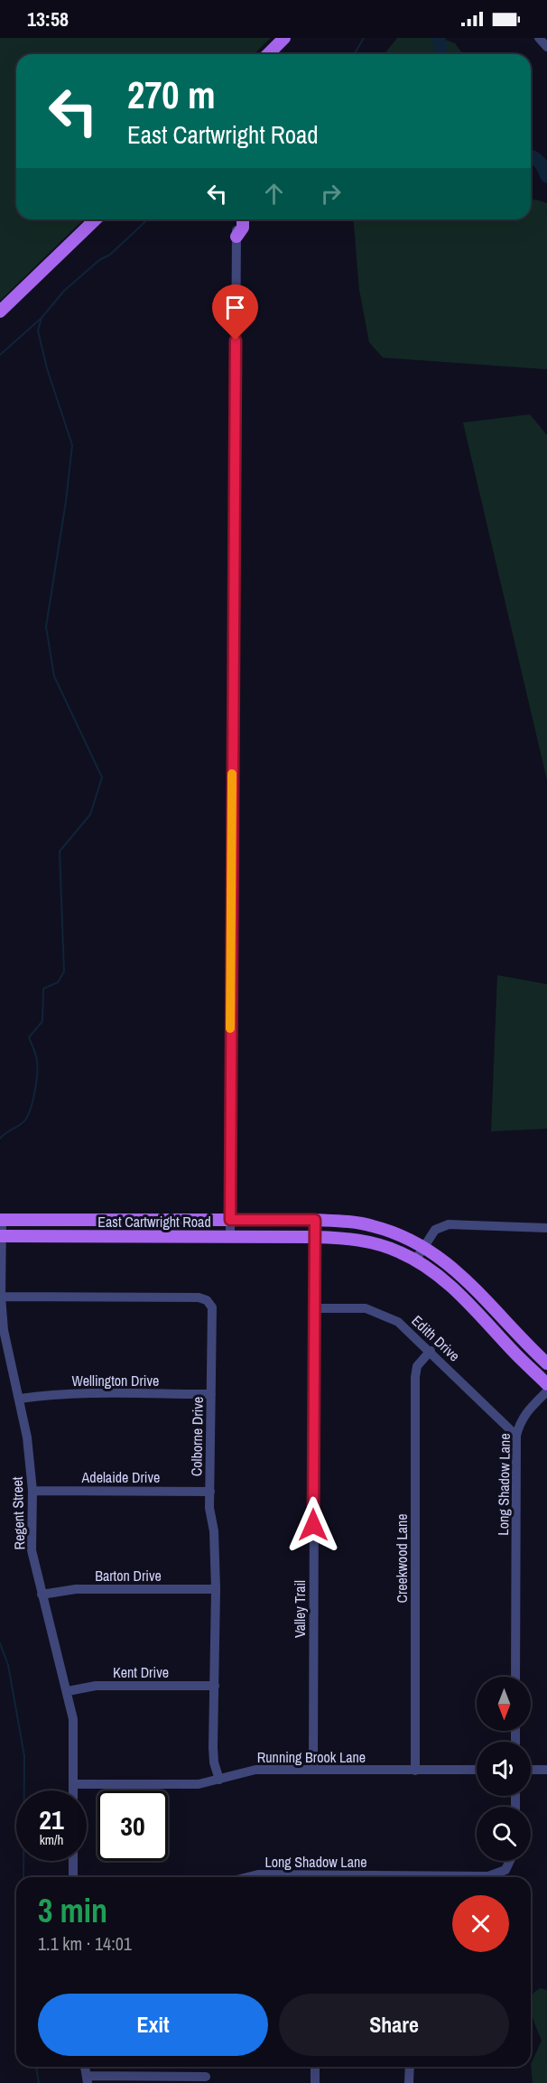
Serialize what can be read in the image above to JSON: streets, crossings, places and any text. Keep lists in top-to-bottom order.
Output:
{
  "streets": {
    "main road": ["East Cartwright Road"],
    "street": [
      "Edith Drive",
      "Wellington Drive",
      "Colborne Drive",
      "Adelaide Drive",
      "Long Shadow Lane",
      "Regent Street",
      "Creekwood Lane",
      "Barton Drive",
      "Valley Trail",
      "Kent Drive",
      "Running Brook Lane"
    ]
  },
  "crossings": [
    ["East Cartwright Road", "Regent Street"],
    ["East Cartwright Road", "Valley Trail"],
    ["Edith Drive", "Long Shadow Lane"],
    ["Edith Drive", "Creekwood Lane"],
    ["Edith Drive", "Valley Trail"],
    ["Wellington Drive", "Colborne Drive"],
    ["Wellington Drive", "Regent Street"],
    ["Colborne Drive", "Adelaide Drive"],
    ["Colborne Drive", "Regent Street"],
    ["Colborne Drive", "Barton Drive"],
    ["Colborne Drive", "Kent Drive"],
    ["Colborne Drive", "Running Brook Lane"],
    ["Adelaide Drive", "Regent Street"],
    ["Regent Street", "Barton Drive"],
    ["Regent Street", "Kent Drive"],
    ["Regent Street", "Running Brook Lane"],
    ["Creekwood Lane", "Running Brook Lane"],
    ["Valley Trail", "Running Brook Lane"]
  ],
  "north": "bottom",
  "page": {
    "status": "13:58",
    "turn": ["270 m", "East Cartwright Road"],
    "speed": "21 km/h",
    "limit": "30",
    "heading": ["3 min", "1.1 km · 14:01"],
    "buttons": ["Exit", "Share"]
  }
}
